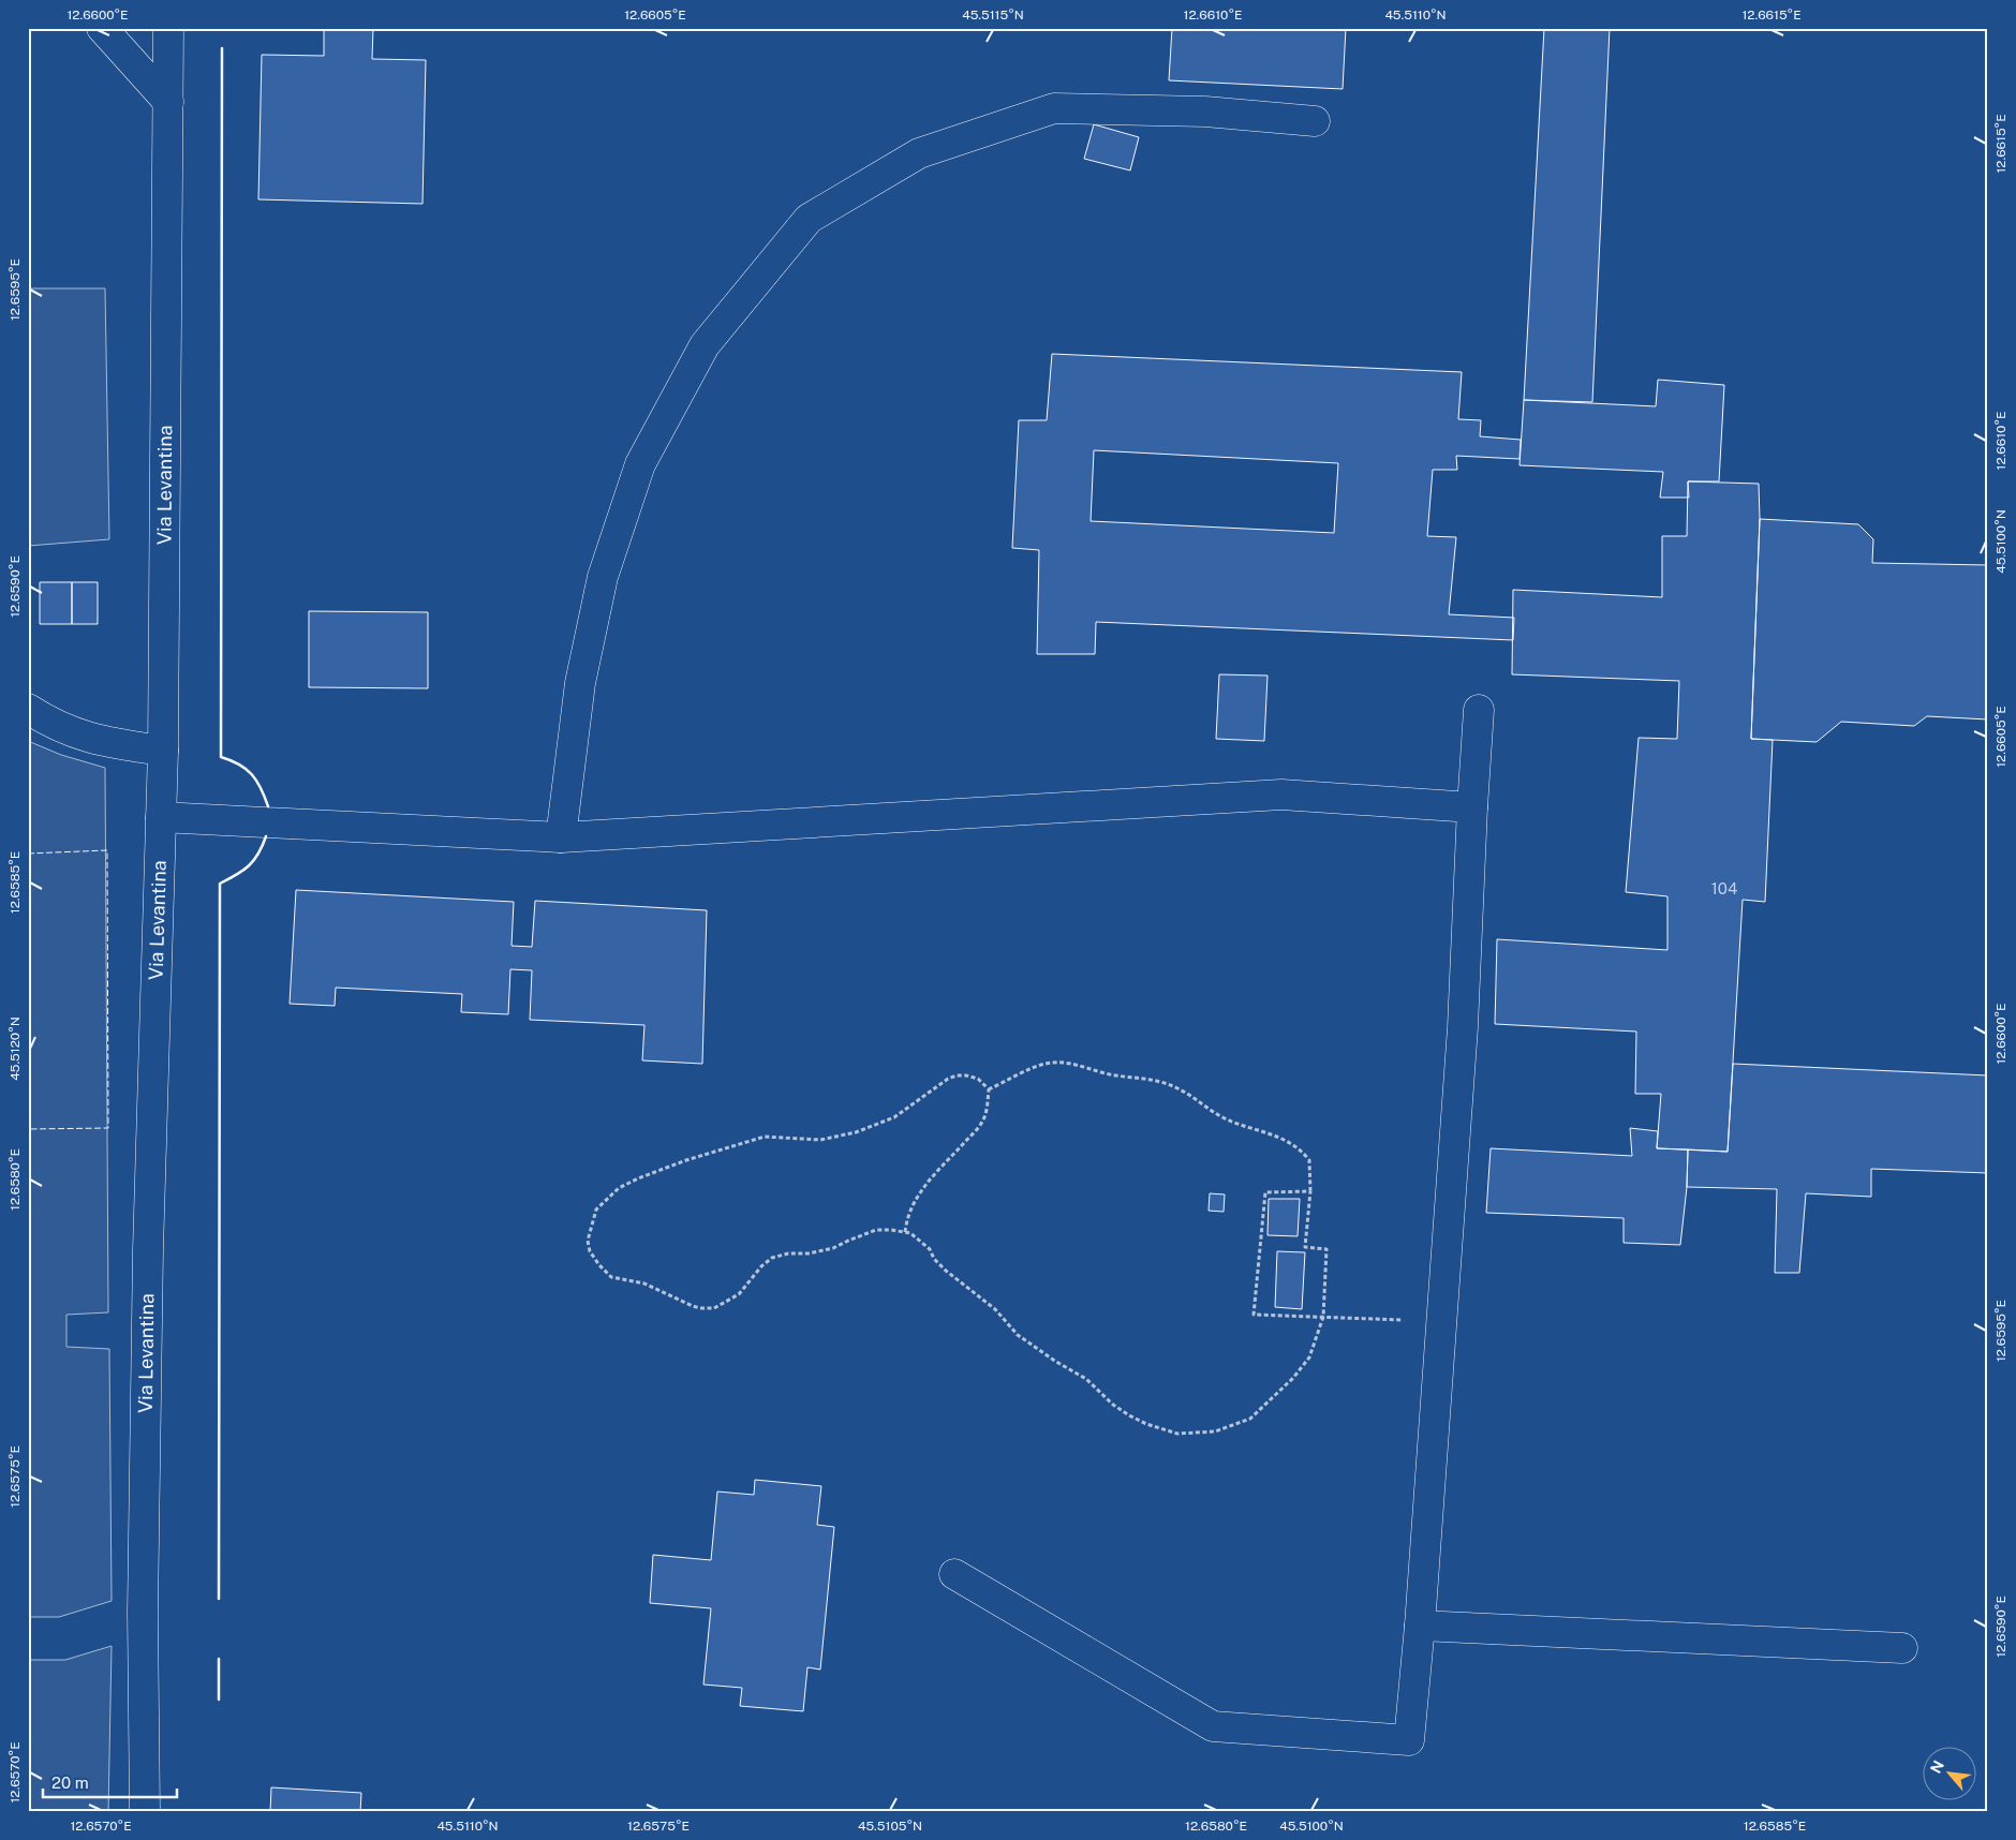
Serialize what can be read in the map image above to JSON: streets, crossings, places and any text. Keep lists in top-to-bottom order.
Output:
{
  "streets": {
    "street": ["Via Levantina"]
  },
  "house_numbers": ["104"],
  "scale_bar": "20 m",
  "north": "top left",
  "coordinates": [
    "12.6600°E",
    "12.6605°E",
    "45.5115°N",
    "12.6610°E",
    "45.5110°N",
    "12.6615°E",
    "12.6595°E",
    "45.5100°N",
    "12.6590°E",
    "12.6585°E",
    "45.5120°N",
    "12.6580°E",
    "12.6575°E",
    "12.6570°E",
    "45.5105°N"
  ]
}
